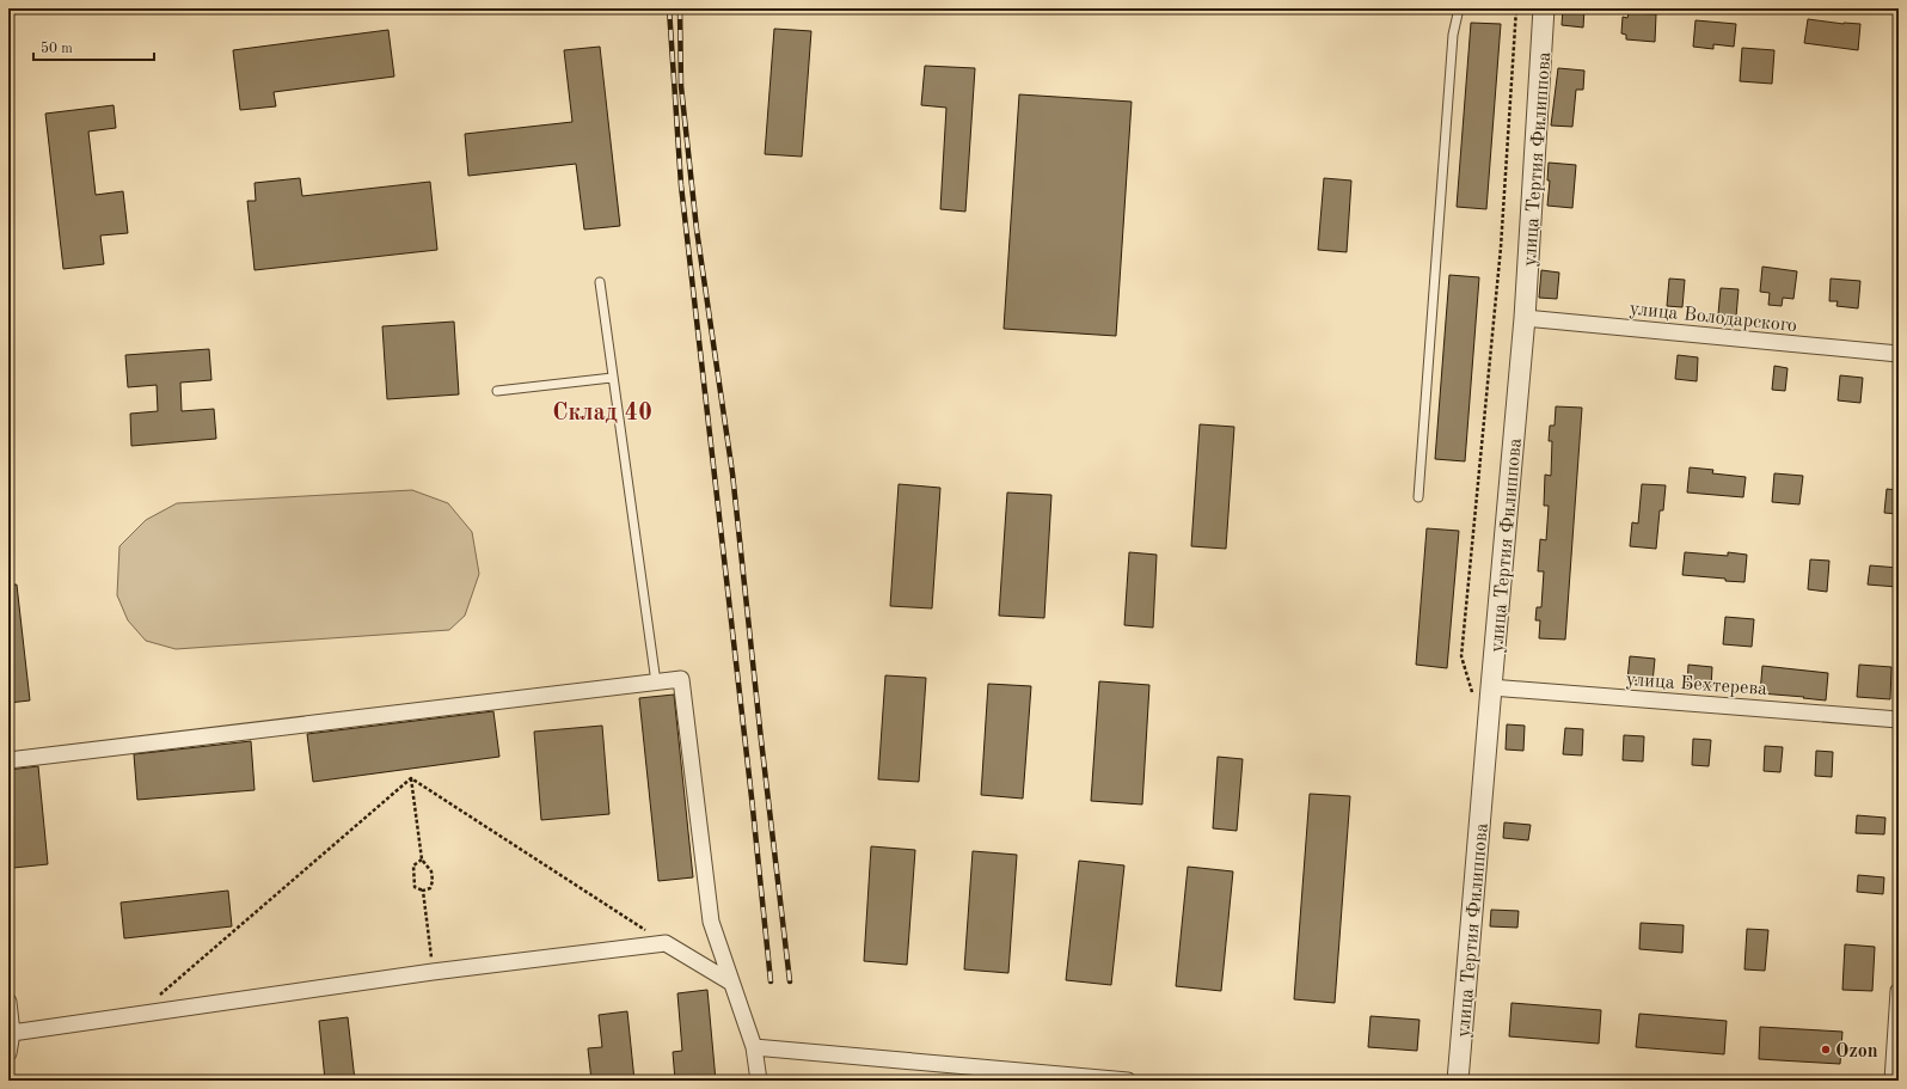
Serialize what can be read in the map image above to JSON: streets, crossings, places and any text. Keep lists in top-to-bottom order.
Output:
{
  "streets": {
    "street": ["улица Тертия Филиппова", "улица Володарского", "улица Бехтерева"]
  },
  "crossings": [
    ["улица Тертия Филиппова", "улица Володарского"],
    ["улица Тертия Филиппова", "улица Бехтерева"]
  ],
  "districts": ["Склад 40"],
  "places": ["Ozon"],
  "scale_bar": "50 m"
}
